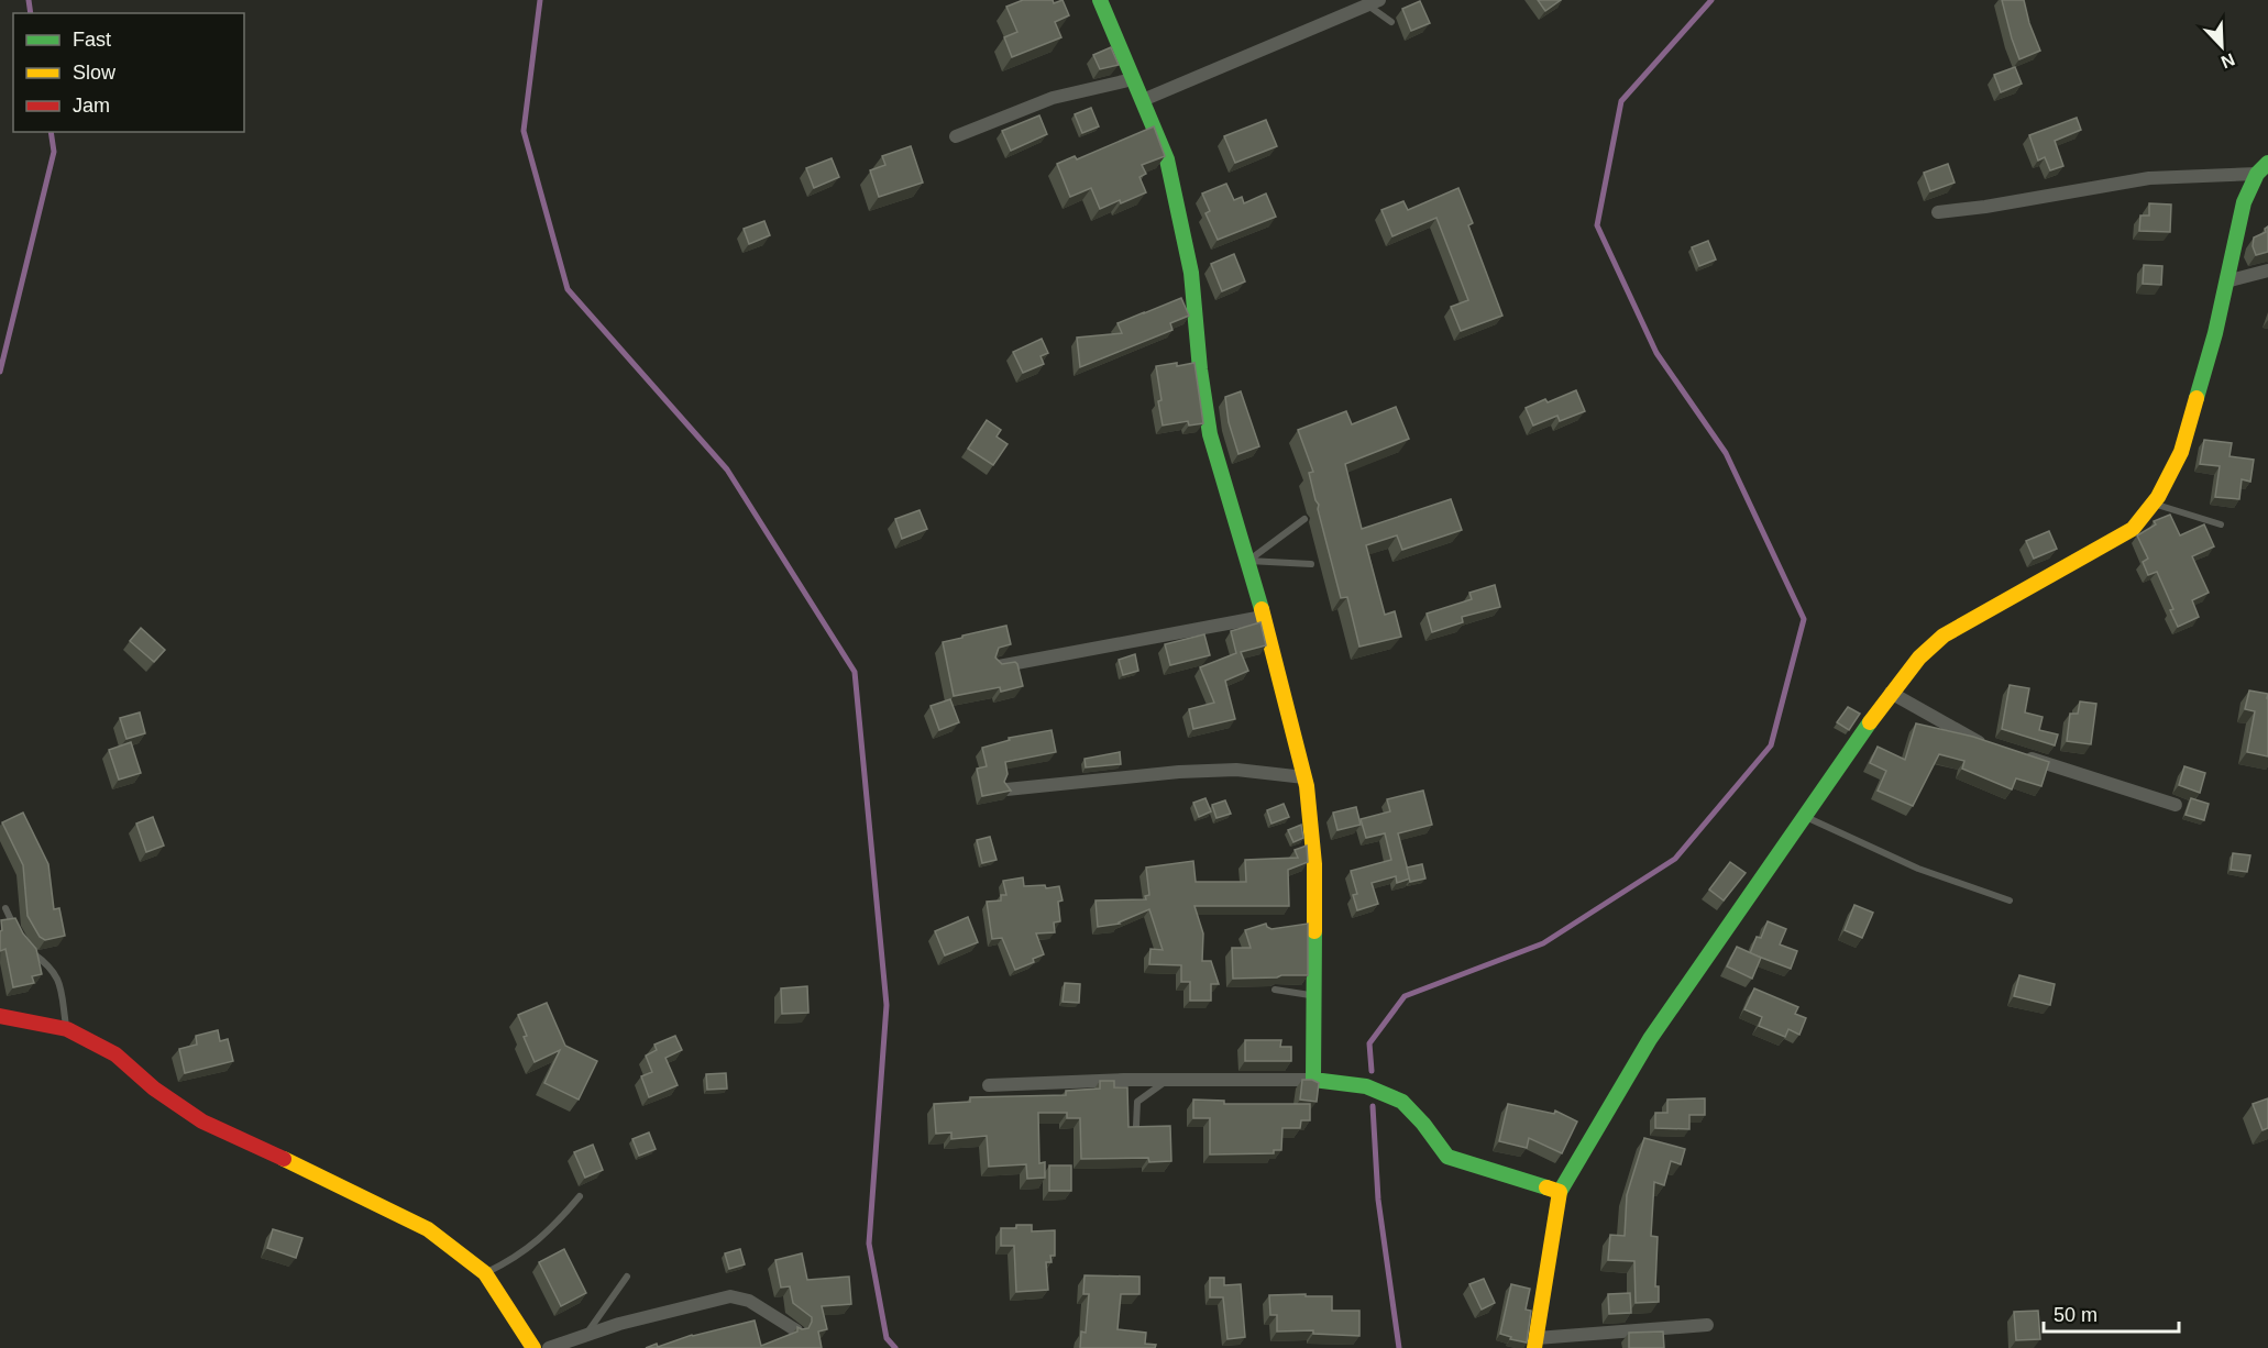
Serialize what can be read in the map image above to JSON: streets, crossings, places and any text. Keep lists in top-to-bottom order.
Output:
{
  "legend": ["Fast", "Slow", "Jam"],
  "scale_bar": "50 m",
  "north": "bottom right"
}
